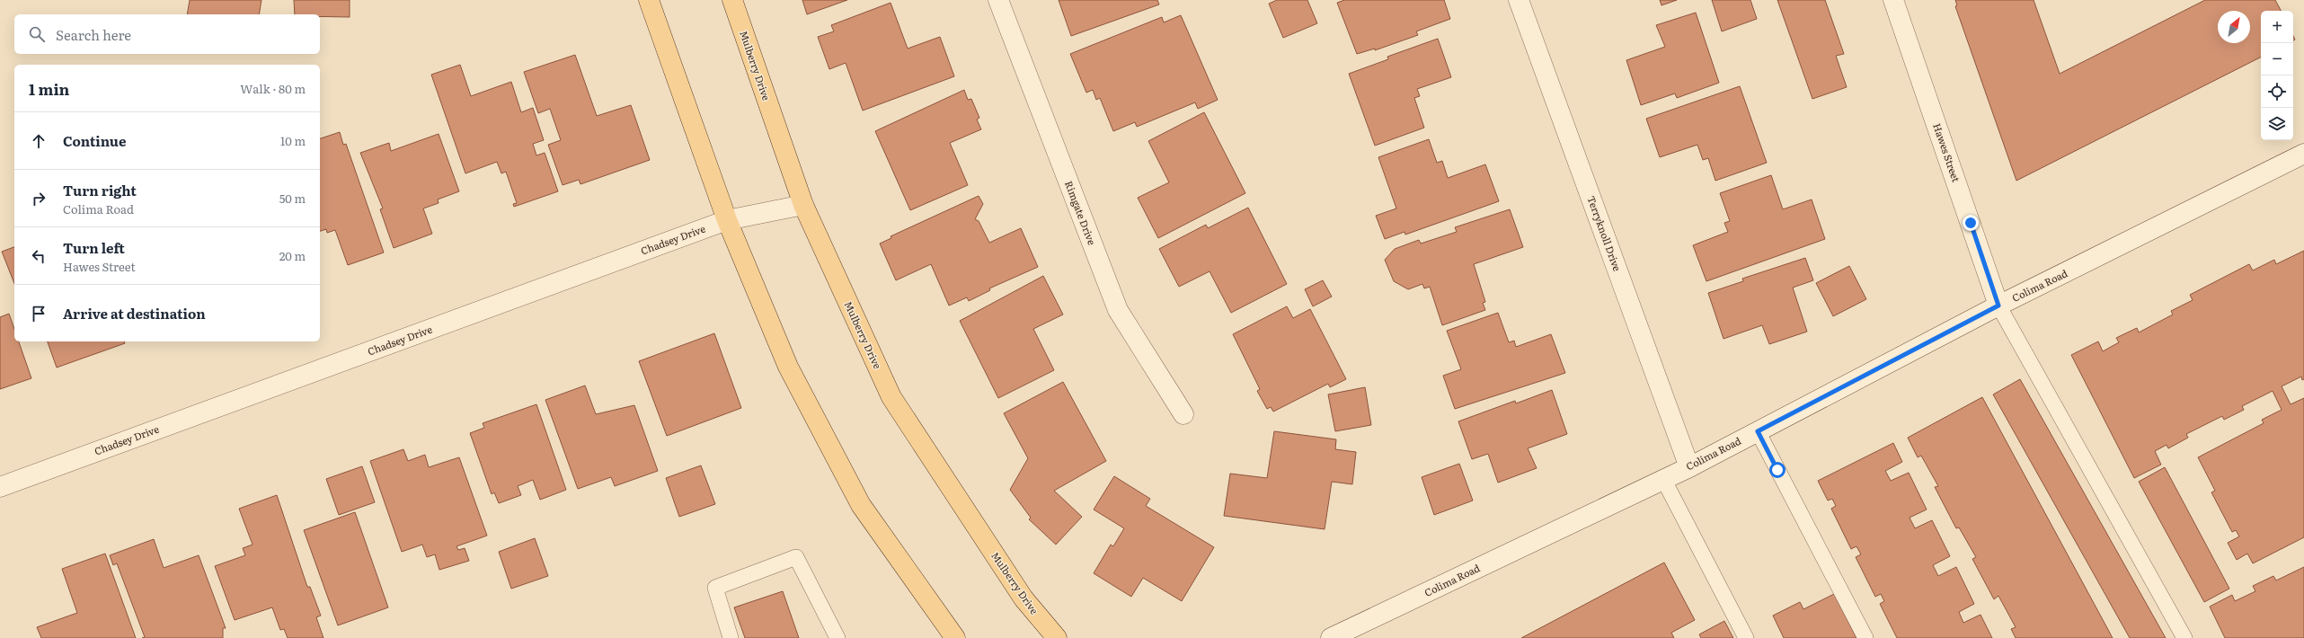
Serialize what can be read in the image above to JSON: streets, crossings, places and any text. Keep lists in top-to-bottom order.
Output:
{
  "streets": {
    "main road": ["Mulberry Drive"],
    "street": [
      "Hawes Street",
      "Rimgate Drive",
      "Terryknoll Drive",
      "Chadsey Drive",
      "Colima Road"
    ]
  },
  "crossings": [
    ["Mulberry Drive", "Chadsey Drive"],
    ["Hawes Street", "Colima Road"],
    ["Terryknoll Drive", "Colima Road"]
  ],
  "north": "top right",
  "page": {
    "map_buttons": ["+", "−"],
    "search": "Search here",
    "heading": ["1 min", "Walk · 80 m"],
    "list": [
      ["Continue", "10 m"],
      ["Turn right", "Colima Road", "50 m"],
      ["Turn left", "Hawes Street", "20 m"],
      "Arrive at destination"
    ]
  }
}
